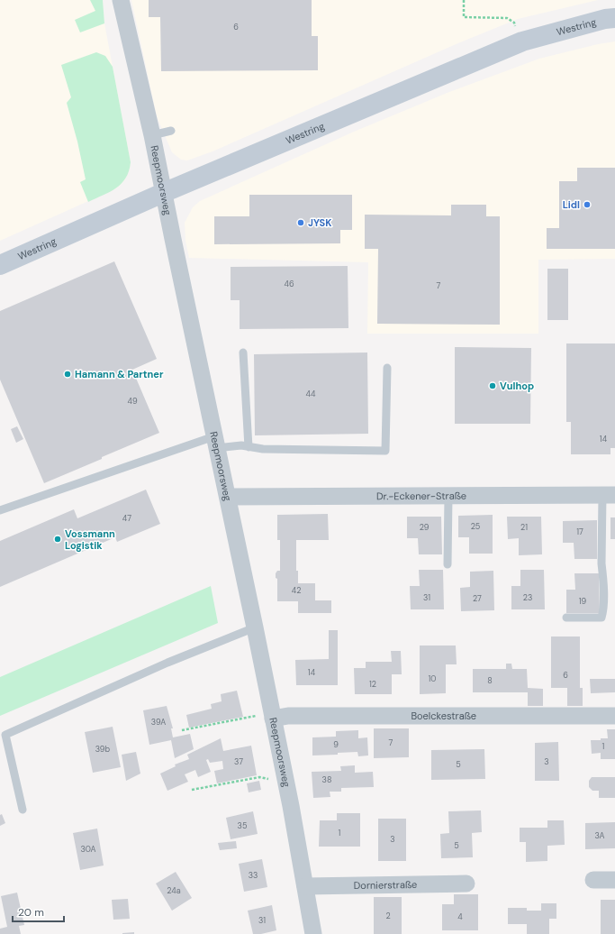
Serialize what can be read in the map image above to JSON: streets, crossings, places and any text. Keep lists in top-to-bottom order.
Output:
{
  "streets": {
    "main road": ["Westring"],
    "street": [
      "Reepmoorsweg",
      "Dr.-Eckener-Straße",
      "Boelckestraße",
      "Dornierstraße"
    ]
  },
  "crossings": [
    ["Westring", "Reepmoorsweg"],
    ["Reepmoorsweg", "Dr.-Eckener-Straße"],
    ["Reepmoorsweg", "Boelckestraße"],
    ["Reepmoorsweg", "Dornierstraße"]
  ],
  "places": [
    "Lidl",
    "JYSK",
    "Hamann & Partner",
    "Vulhop",
    "Vossmann Logistik"
  ],
  "house_numbers": [
    "6",
    "46",
    "7",
    "44",
    "49",
    "14",
    "47",
    "25",
    "29",
    "21",
    "17",
    "42",
    "31",
    "23",
    "27",
    "19",
    "14",
    "6",
    "10",
    "8",
    "12",
    "39A",
    "7",
    "9",
    "1",
    "39b",
    "37",
    "3",
    "5",
    "38",
    "35",
    "1",
    "3A",
    "3",
    "5",
    "30A",
    "33",
    "24a",
    "2",
    "4",
    "31"
  ],
  "scale_bar": "20 m"
}
